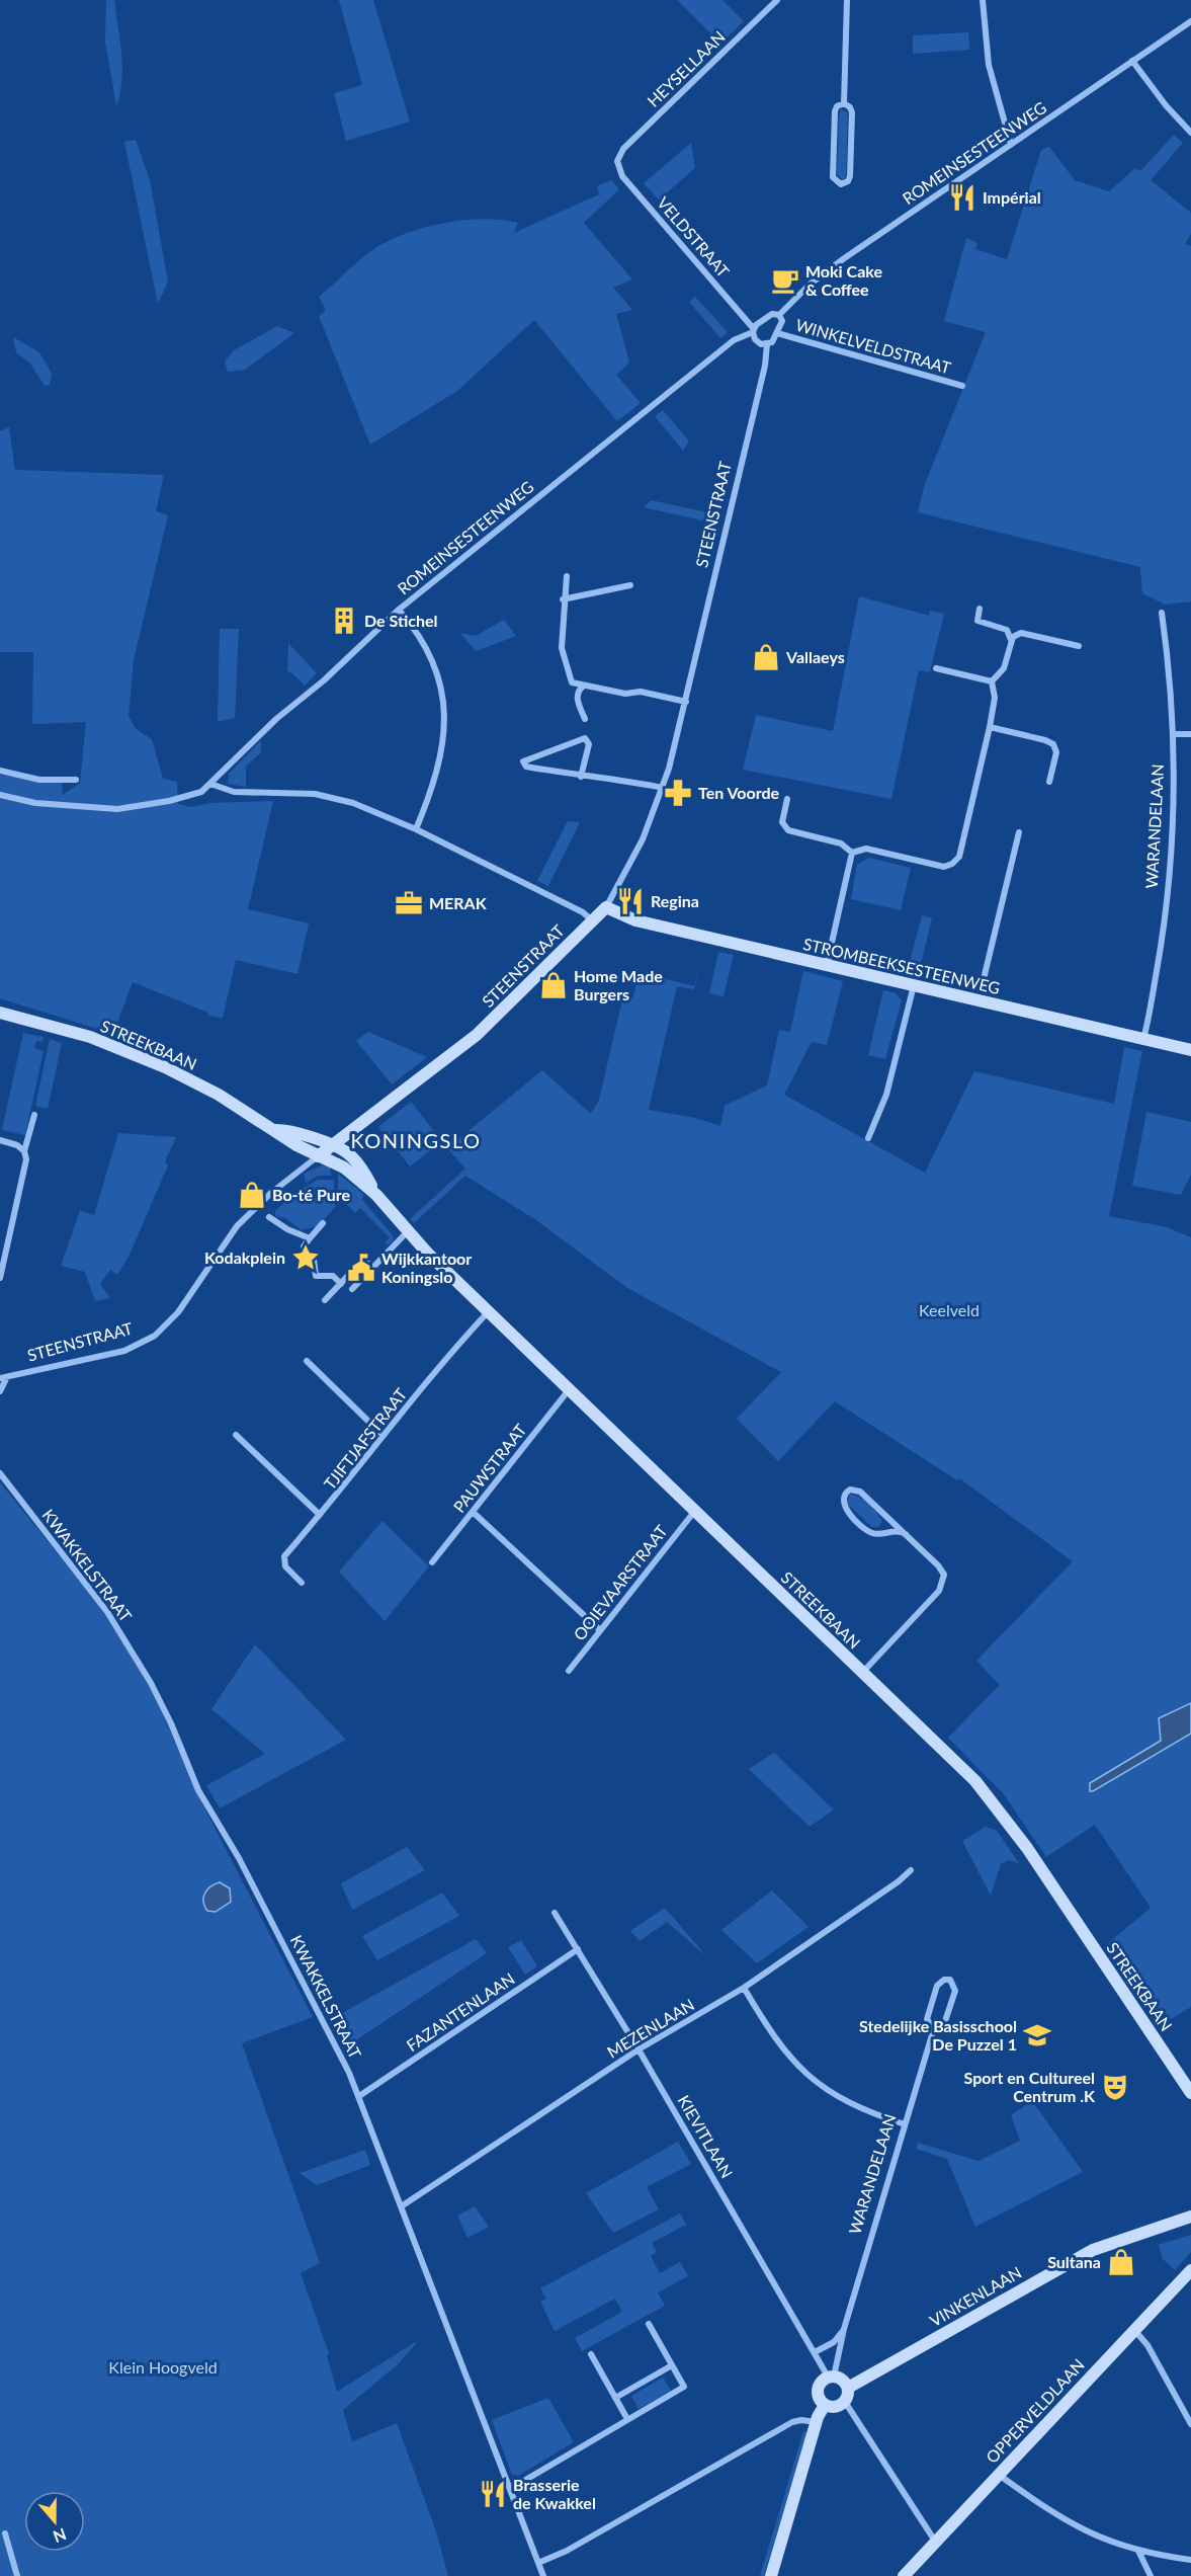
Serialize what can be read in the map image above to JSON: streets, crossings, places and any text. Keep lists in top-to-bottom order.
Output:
{
  "streets": {
    "street": [
      "HEYSELLAAN",
      "ROMEINSESTEENWEG",
      "VELDSTRAAT",
      "WINKELVELDSTRAAT",
      "STEENSTRAAT",
      "WARANDELAAN",
      "STROMBEEKSESTEENWEG",
      "STREEKBAAN",
      "TJIFTJAFSTRAAT",
      "PAUWSTRAAT",
      "KWAKKELSTRAAT",
      "OOIEVAARSTRAAT",
      "FAZANTENLAAN",
      "MEZENLAAN",
      "KIEVITLAAN",
      "VINKENLAAN",
      "OPPERVELDLAAN"
    ]
  },
  "crossings": [
    ["HEYSELLAAN", "VELDSTRAAT"],
    ["ROMEINSESTEENWEG", "VELDSTRAAT"],
    ["STEENSTRAAT", "STROMBEEKSESTEENWEG"],
    ["STEENSTRAAT", "STREEKBAAN"],
    ["WARANDELAAN", "STROMBEEKSESTEENWEG"],
    ["WARANDELAAN", "KIEVITLAAN"],
    ["WARANDELAAN", "VINKENLAAN"],
    ["STREEKBAAN", "TJIFTJAFSTRAAT"],
    ["STREEKBAAN", "PAUWSTRAAT"],
    ["STREEKBAAN", "OOIEVAARSTRAAT"],
    ["KWAKKELSTRAAT", "FAZANTENLAAN"],
    ["KWAKKELSTRAAT", "MEZENLAAN"],
    ["FAZANTENLAAN", "KIEVITLAAN"],
    ["MEZENLAAN", "KIEVITLAAN"],
    ["KIEVITLAAN", "VINKENLAAN"]
  ],
  "districts": ["KONINGSLO"],
  "parks": ["Keelveld", "Klein Hoogveld"],
  "places": {
    "restaurant": ["Impérial", "Regina", "Brasserie de Kwakkel"],
    "cafe": ["Moki Cake & Coffee"],
    "building": ["De Stichel"],
    "shop": [
      "Vallaeys",
      "Home Made Burgers",
      "Bo-té Pure",
      "Sultana"
    ],
    "pharmacy": ["Ten Voorde"],
    "office": ["MERAK"],
    "place": ["Kodakplein"],
    "public building": ["Wijkkantoor Koningslo"],
    "school or university": ["Stedelijke Basisschool De Puzzel 1"],
    "theatre": ["Sport en Cultureel Centrum .K"]
  },
  "north": "bottom"
}
